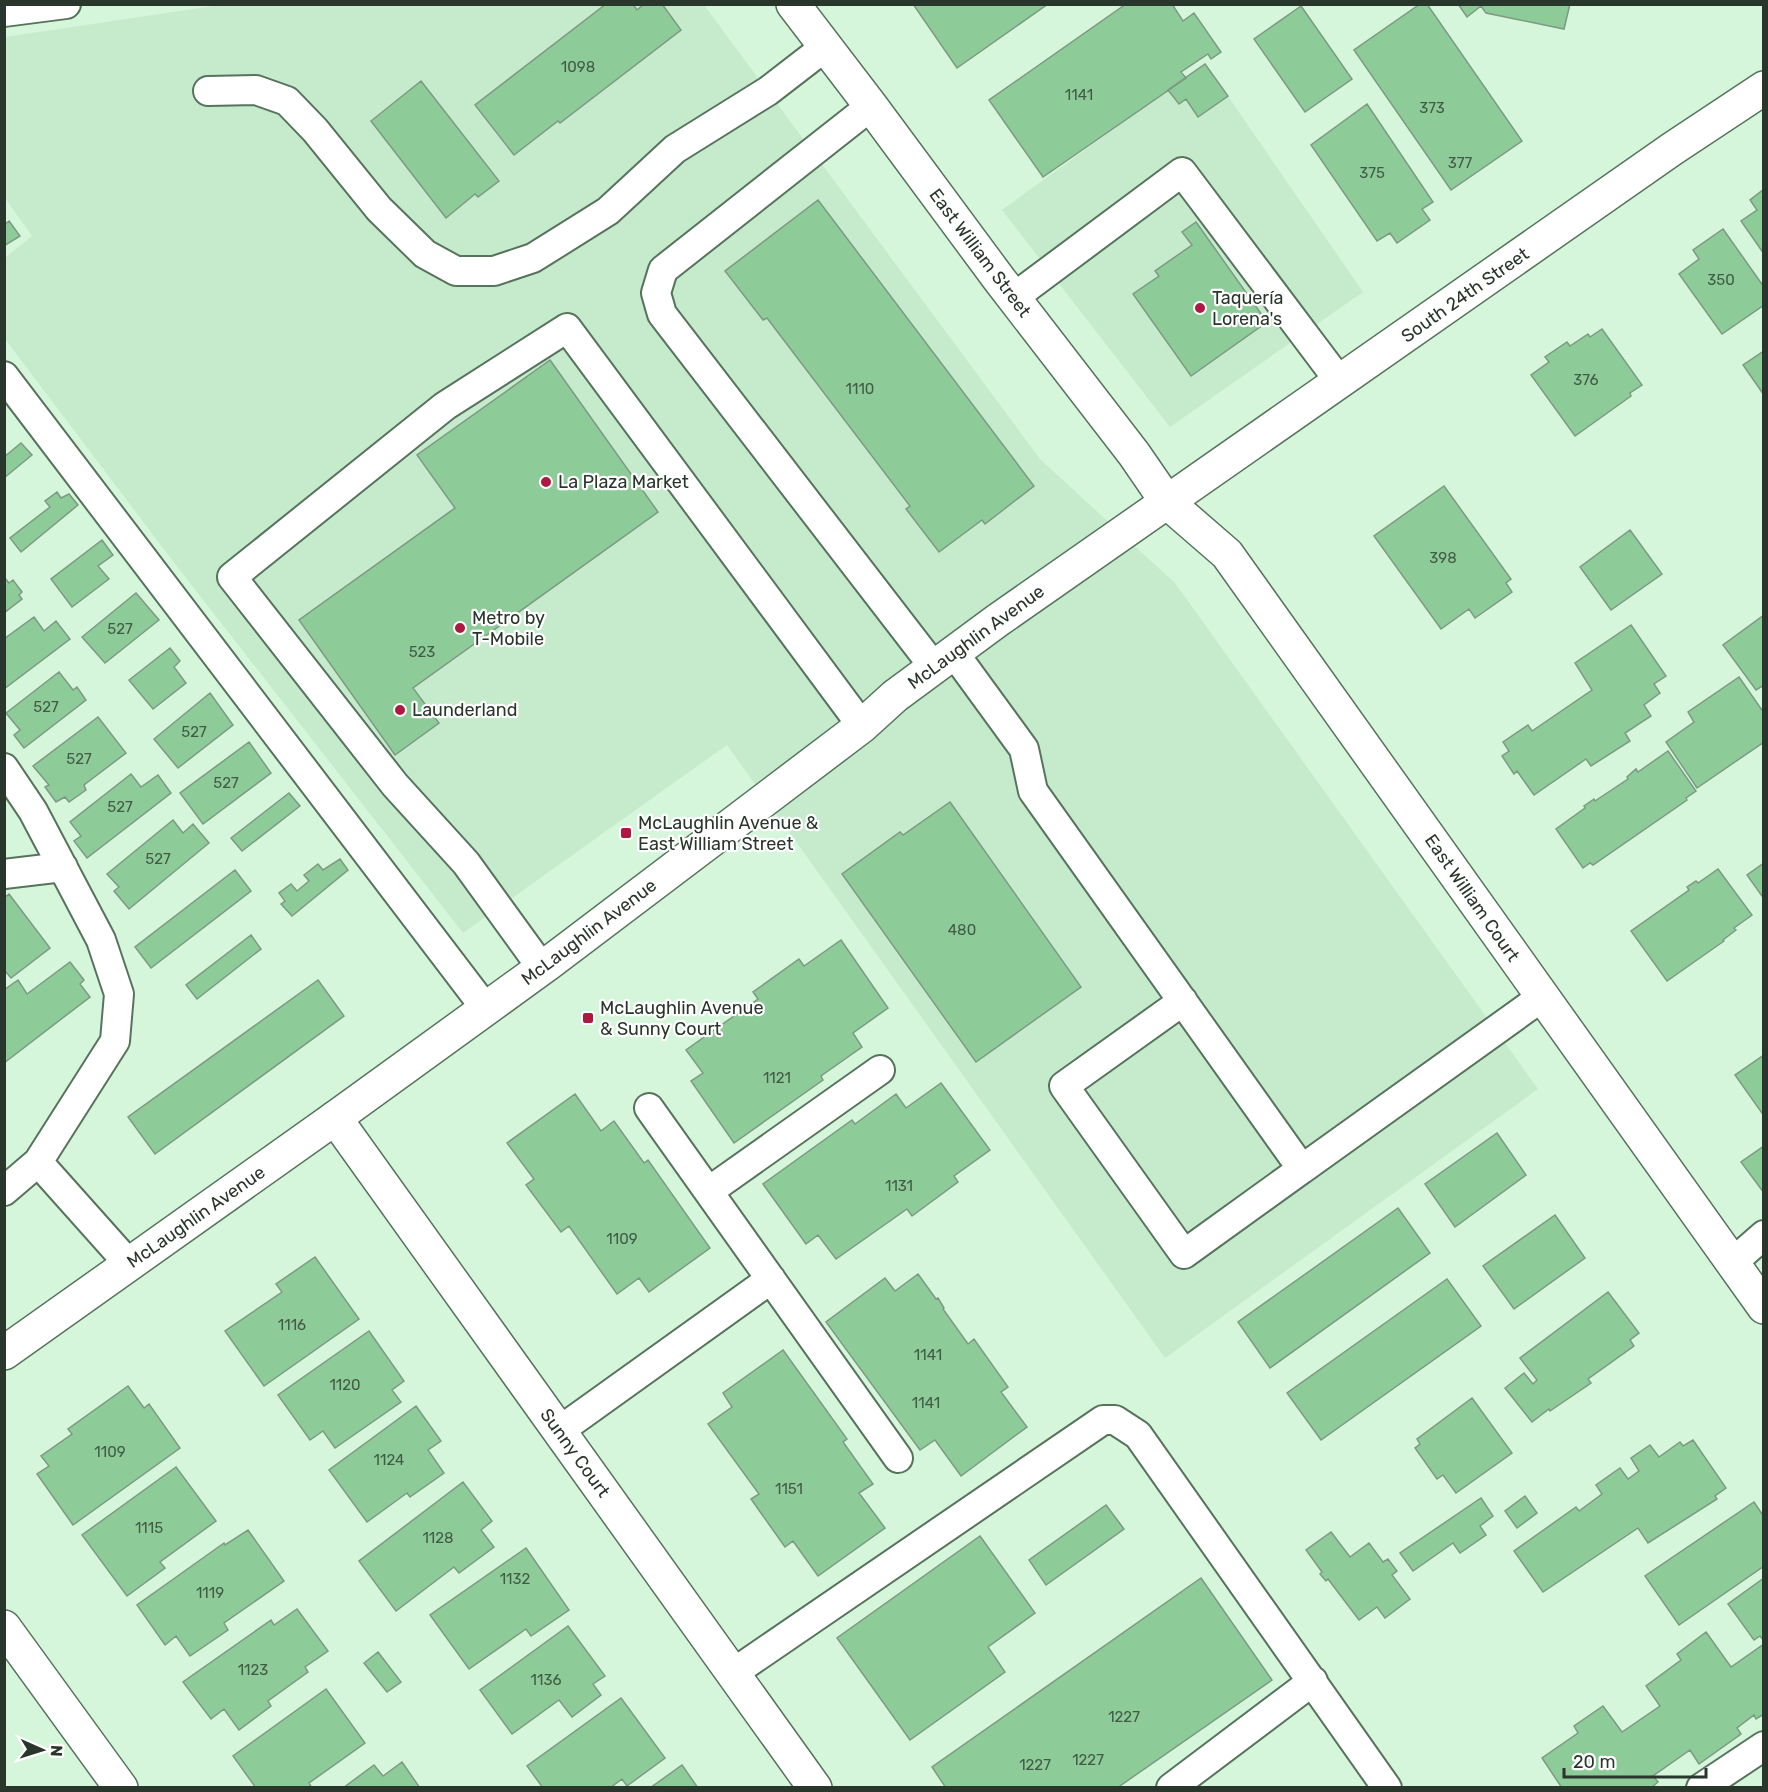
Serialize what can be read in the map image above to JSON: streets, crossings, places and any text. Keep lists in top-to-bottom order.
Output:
{
  "streets": {
    "street": [
      "East William Street",
      "South 24th Street",
      "McLaughlin Avenue",
      "East William Court",
      "Sunny Court"
    ]
  },
  "crossings": [
    ["East William Street", "South 24th Street"],
    ["East William Street", "McLaughlin Avenue"],
    ["East William Street", "East William Court"],
    ["South 24th Street", "McLaughlin Avenue"],
    ["South 24th Street", "East William Court"],
    ["McLaughlin Avenue", "East William Court"],
    ["McLaughlin Avenue", "Sunny Court"]
  ],
  "places": {
    "other": [
      "Taquería Lorena's",
      "La Plaza Market",
      "Metro by T-Mobile",
      "Launderland"
    ],
    "transit": ["McLaughlin Avenue & East William Street", "McLaughlin Avenue & Sunny Court"]
  },
  "house_numbers": [
    "1098",
    "1141",
    "373",
    "377",
    "375",
    "350",
    "376",
    "1110",
    "398",
    "527",
    "523",
    "527",
    "527",
    "527",
    "527",
    "527",
    "527",
    "480",
    "1121",
    "1131",
    "1109",
    "1116",
    "1141",
    "1120",
    "1141",
    "1109",
    "1124",
    "1151",
    "1115",
    "1128",
    "1132",
    "1119",
    "1123",
    "1136",
    "1227",
    "1227",
    "1227"
  ],
  "scale_bar": "20 m",
  "north": "right"
}
